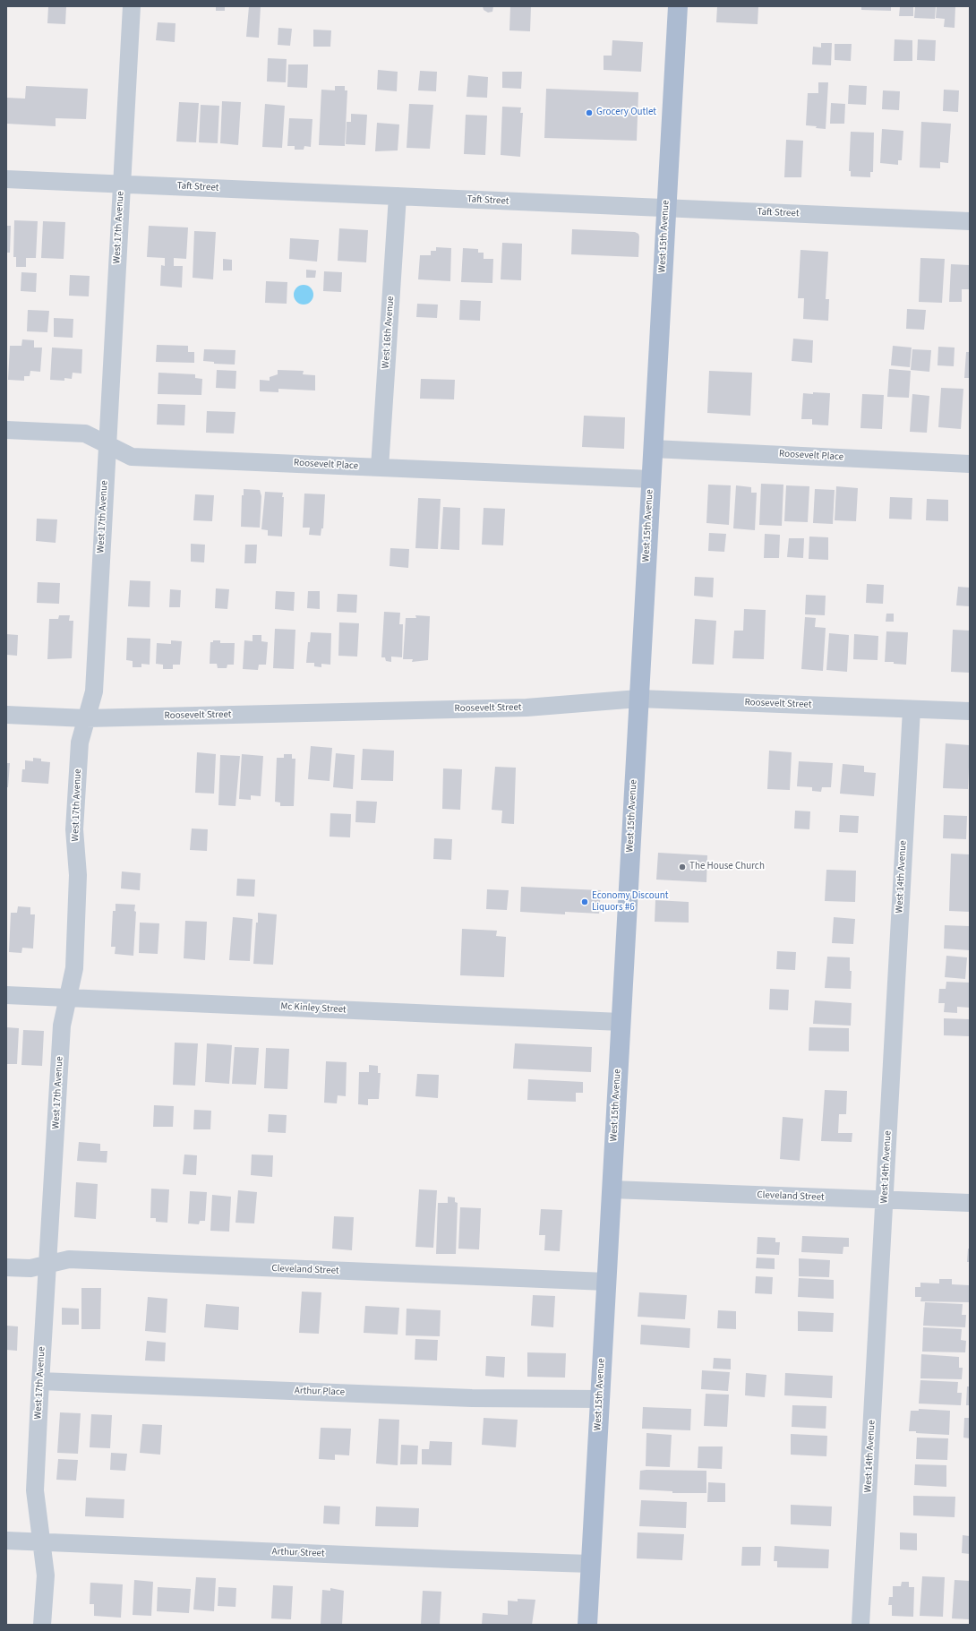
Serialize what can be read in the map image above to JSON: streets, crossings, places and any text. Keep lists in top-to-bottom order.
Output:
{
  "streets": {
    "main road": ["West 15th Avenue"],
    "street": [
      "Taft Street",
      "West 17th Avenue",
      "West 16th Avenue",
      "Roosevelt Place",
      "Roosevelt Street",
      "West 14th Avenue",
      "Mc Kinley Street",
      "Cleveland Street",
      "Arthur Place",
      "Arthur Street"
    ]
  },
  "crossings": [
    ["Taft Street", "West 17th Avenue"],
    ["Taft Street", "West 15th Avenue"],
    ["Taft Street", "West 16th Avenue"],
    ["West 17th Avenue", "Roosevelt Place"],
    ["West 17th Avenue", "Roosevelt Street"],
    ["West 17th Avenue", "Mc Kinley Street"],
    ["West 17th Avenue", "Cleveland Street"],
    ["West 17th Avenue", "Arthur Place"],
    ["West 17th Avenue", "Arthur Street"],
    ["West 15th Avenue", "Roosevelt Place"],
    ["West 15th Avenue", "Roosevelt Street"],
    ["West 15th Avenue", "Mc Kinley Street"],
    ["West 15th Avenue", "Cleveland Street"],
    ["West 15th Avenue", "Arthur Place"],
    ["West 15th Avenue", "Arthur Street"],
    ["West 16th Avenue", "Roosevelt Place"],
    ["Roosevelt Street", "West 14th Avenue"],
    ["West 14th Avenue", "Cleveland Street"]
  ],
  "places": ["Grocery Outlet", "The House Church", "Economy Discount Liquors #6"]
}
